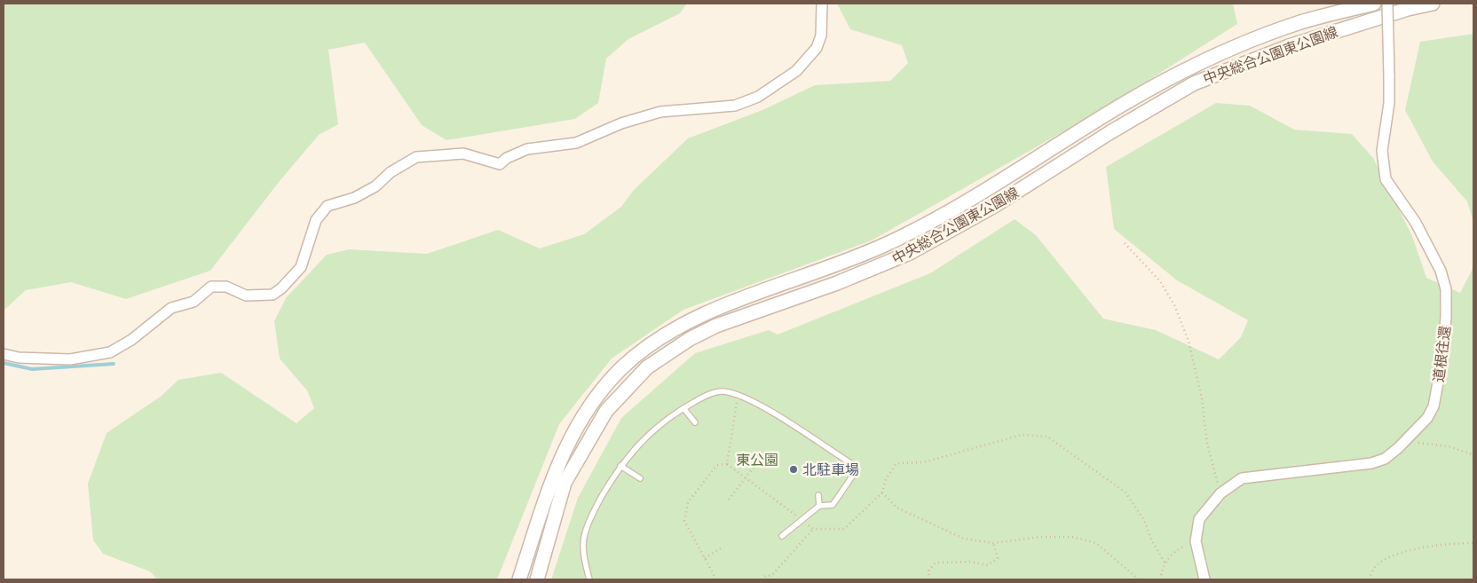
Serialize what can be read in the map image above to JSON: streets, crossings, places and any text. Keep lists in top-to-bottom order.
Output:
{
  "streets": {
    "street": ["中央総合公園東公園線", "道根往還"]
  },
  "parks": ["東公園"],
  "places": ["北駐車場"]
}
